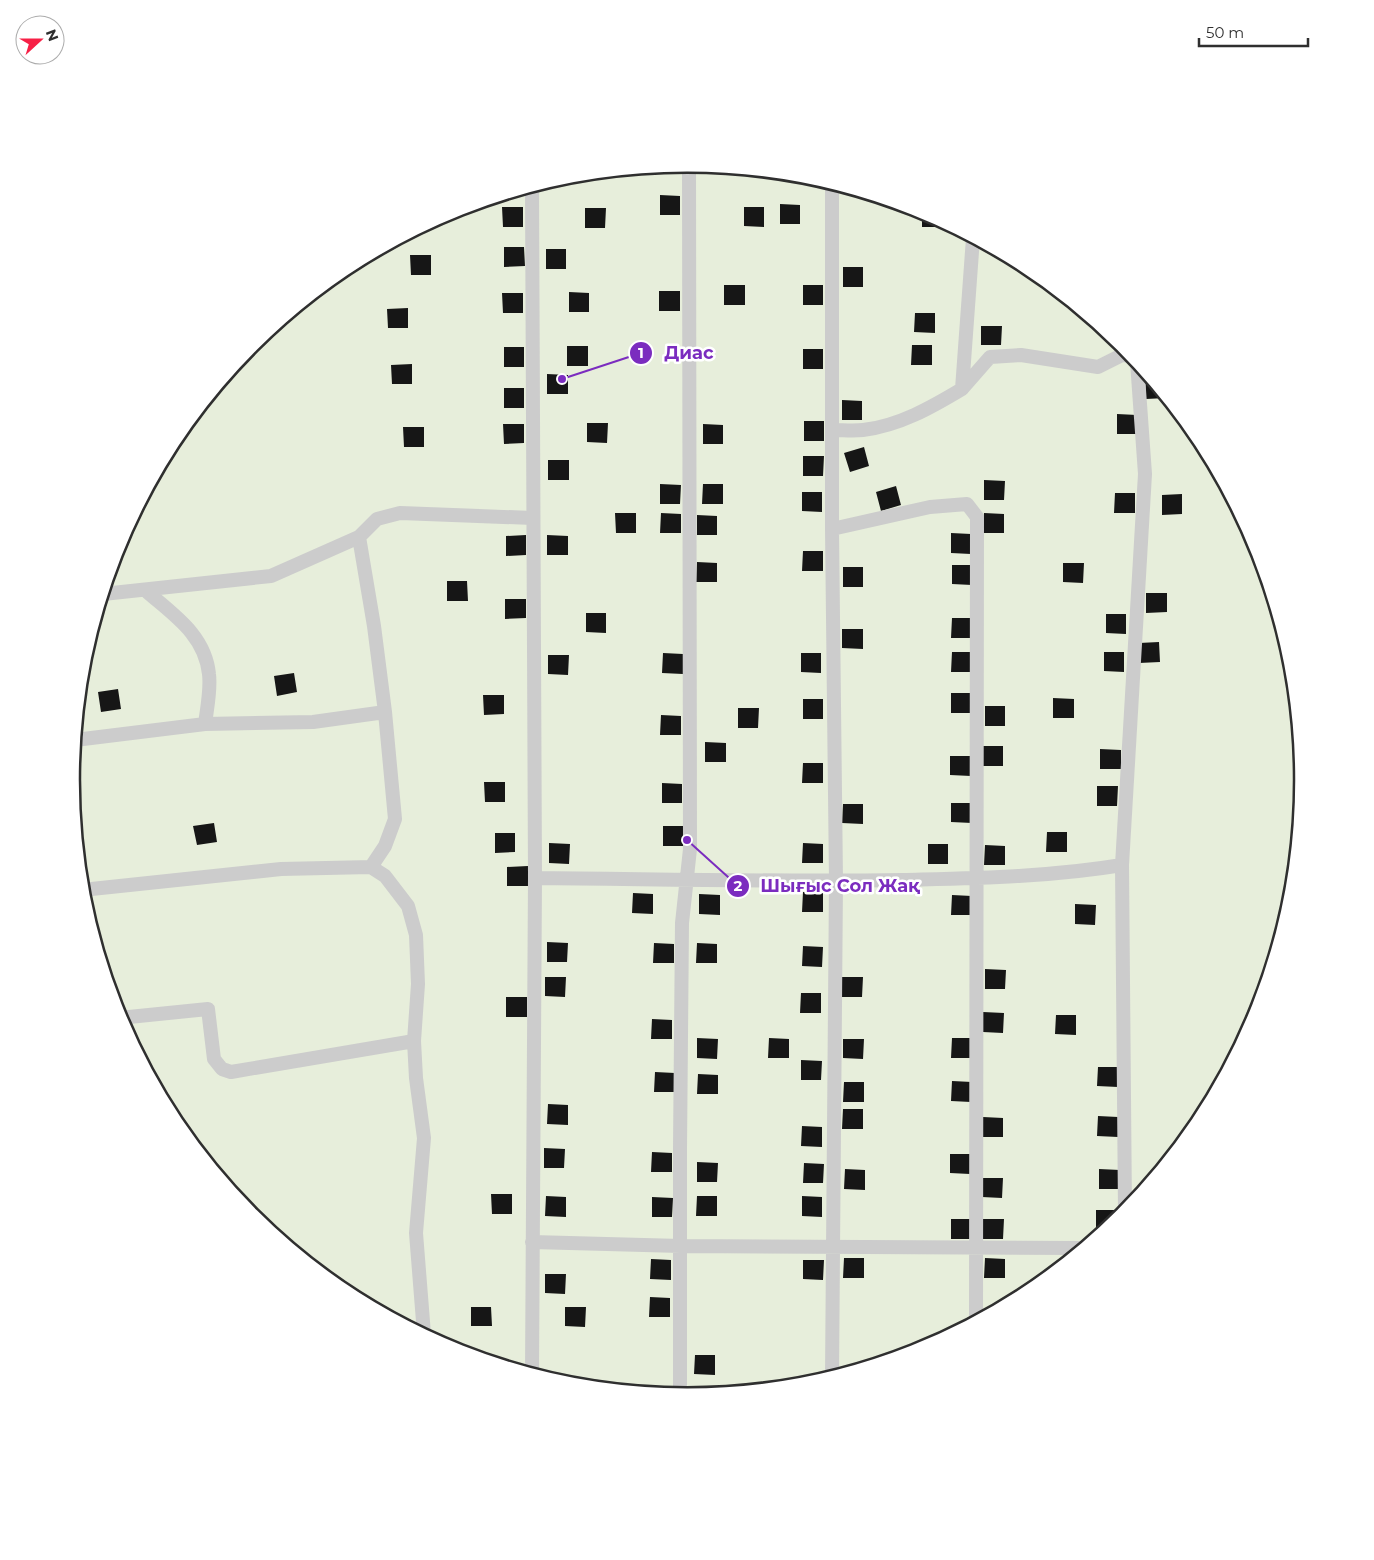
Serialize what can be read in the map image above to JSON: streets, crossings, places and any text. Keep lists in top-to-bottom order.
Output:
{
  "places": ["Диас", "Шығыс Сол Жақ"],
  "scale_bar": "50 m",
  "north": "right"
}
